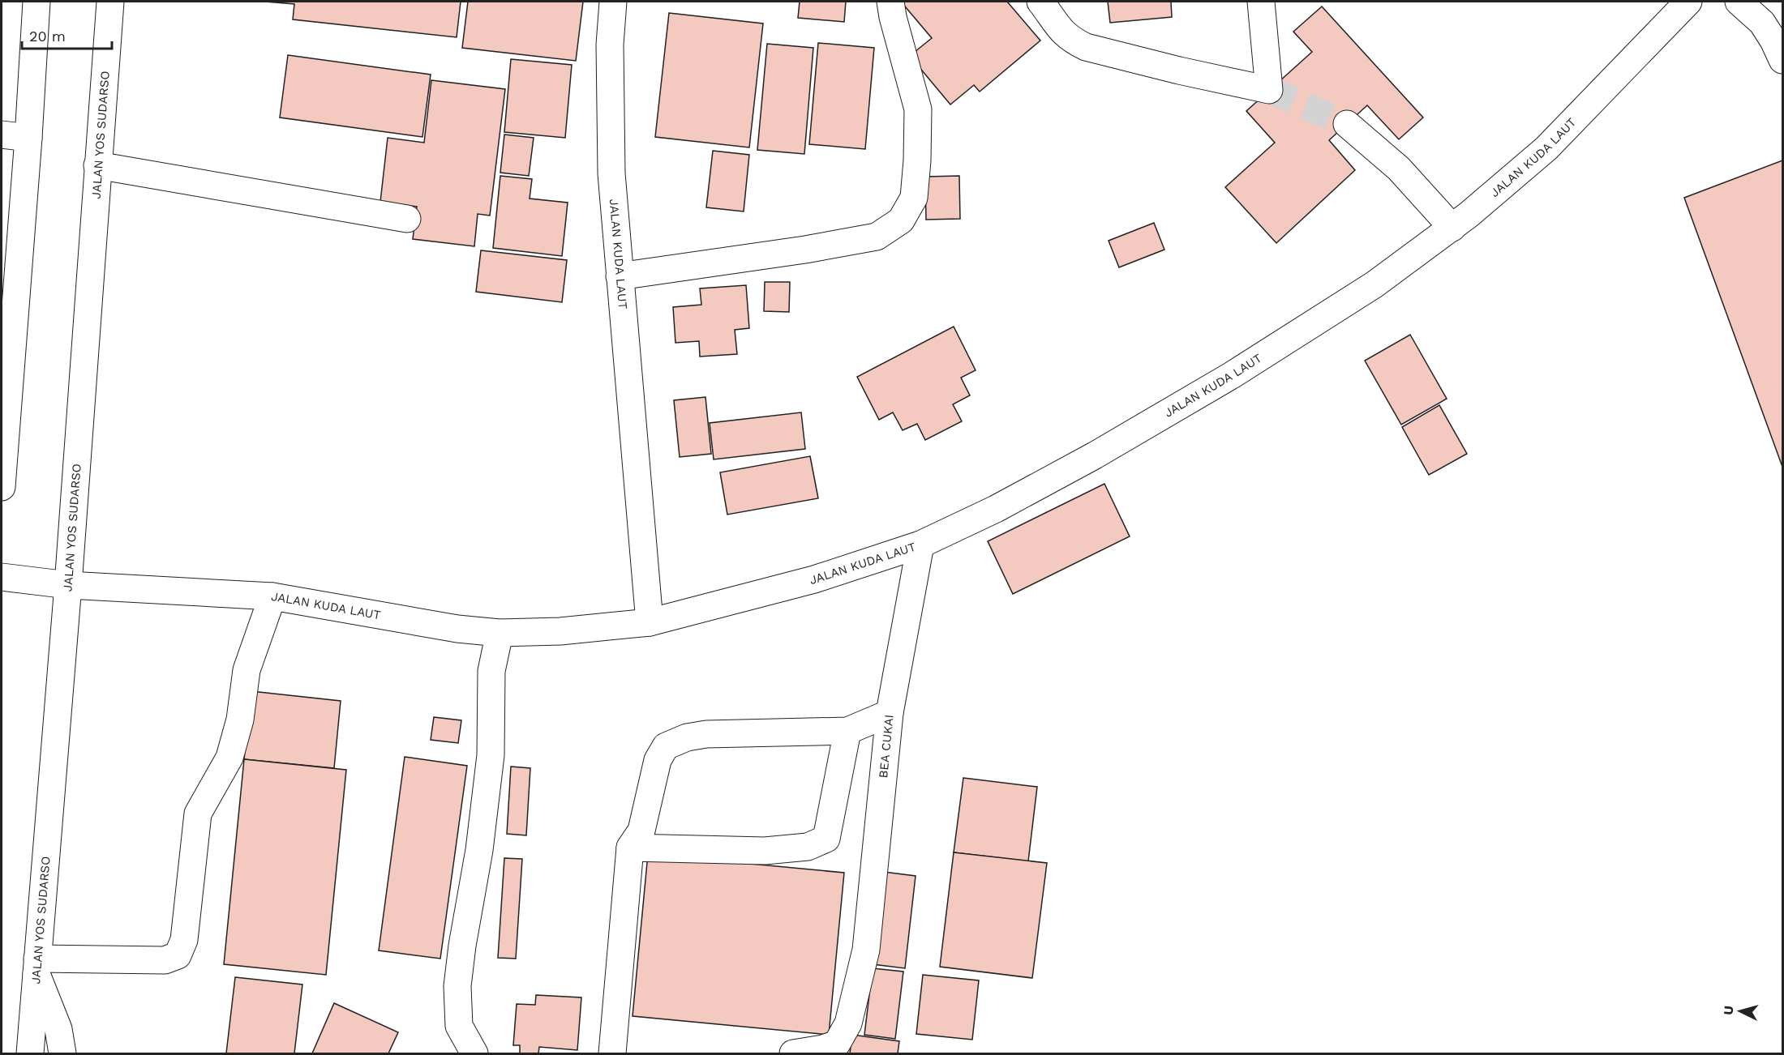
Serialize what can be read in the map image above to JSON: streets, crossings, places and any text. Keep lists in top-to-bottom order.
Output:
{
  "streets": {
    "main road": ["JALAN YOS SUDARSO", "JALAN KUDA LAUT", "BEA CUKAI"]
  },
  "crossings": [
    ["JALAN YOS SUDARSO", "JALAN KUDA LAUT"],
    ["JALAN KUDA LAUT", "BEA CUKAI"]
  ],
  "scale_bar": "20 m",
  "north": "left"
}
